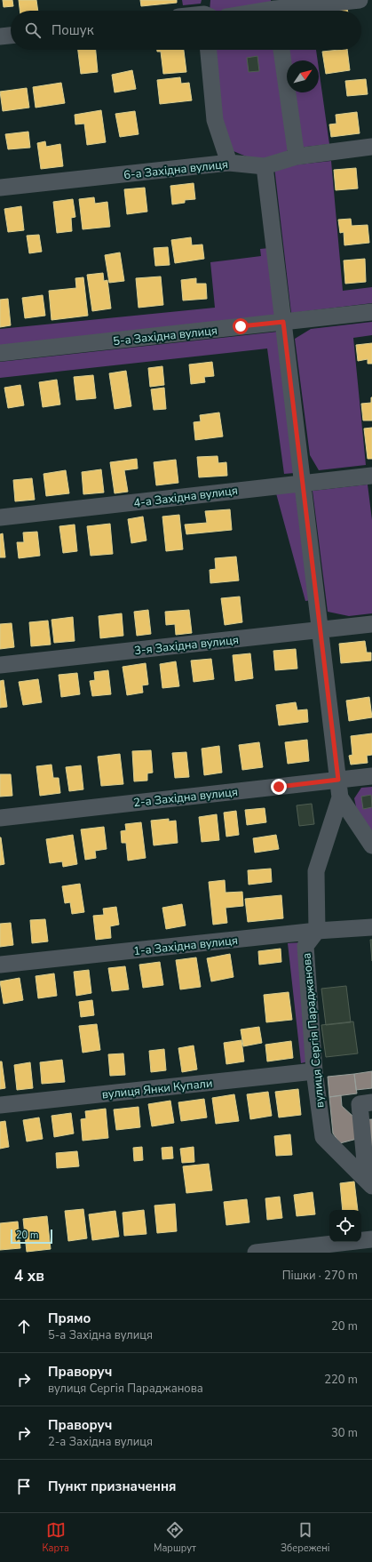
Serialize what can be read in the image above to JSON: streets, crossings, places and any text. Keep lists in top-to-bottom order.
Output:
{
  "streets": {
    "street": [
      "6-а Західна вулиця",
      "5-а Західна вулиця",
      "4-а Західна вулиця",
      "3-я Західна вулиця",
      "2-а Західна вулиця",
      "1-а Західна вулиця",
      "вулиця Сергія Параджанова",
      "вулиця Янки Купали"
    ]
  },
  "crossings": [
    ["1-а Західна вулиця", "вулиця Сергія Параджанова"],
    ["вулиця Сергія Параджанова", "вулиця Янки Купали"]
  ],
  "scale_bar": "20 m",
  "north": "top right",
  "page": {
    "search": "Пошук",
    "scale": "20 m",
    "heading": ["4 хв", "Пішки · 270 m"],
    "list": [
      ["Прямо", "5-а Західна вулиця", "20 m"],
      ["Праворуч", "вулиця Сергія Параджанова", "220 m"],
      ["Праворуч", "2-а Західна вулиця", "30 m"],
      "Пункт призначення"
    ],
    "nav": ["Карта", "Маршрут", "Збережені"]
  }
}
